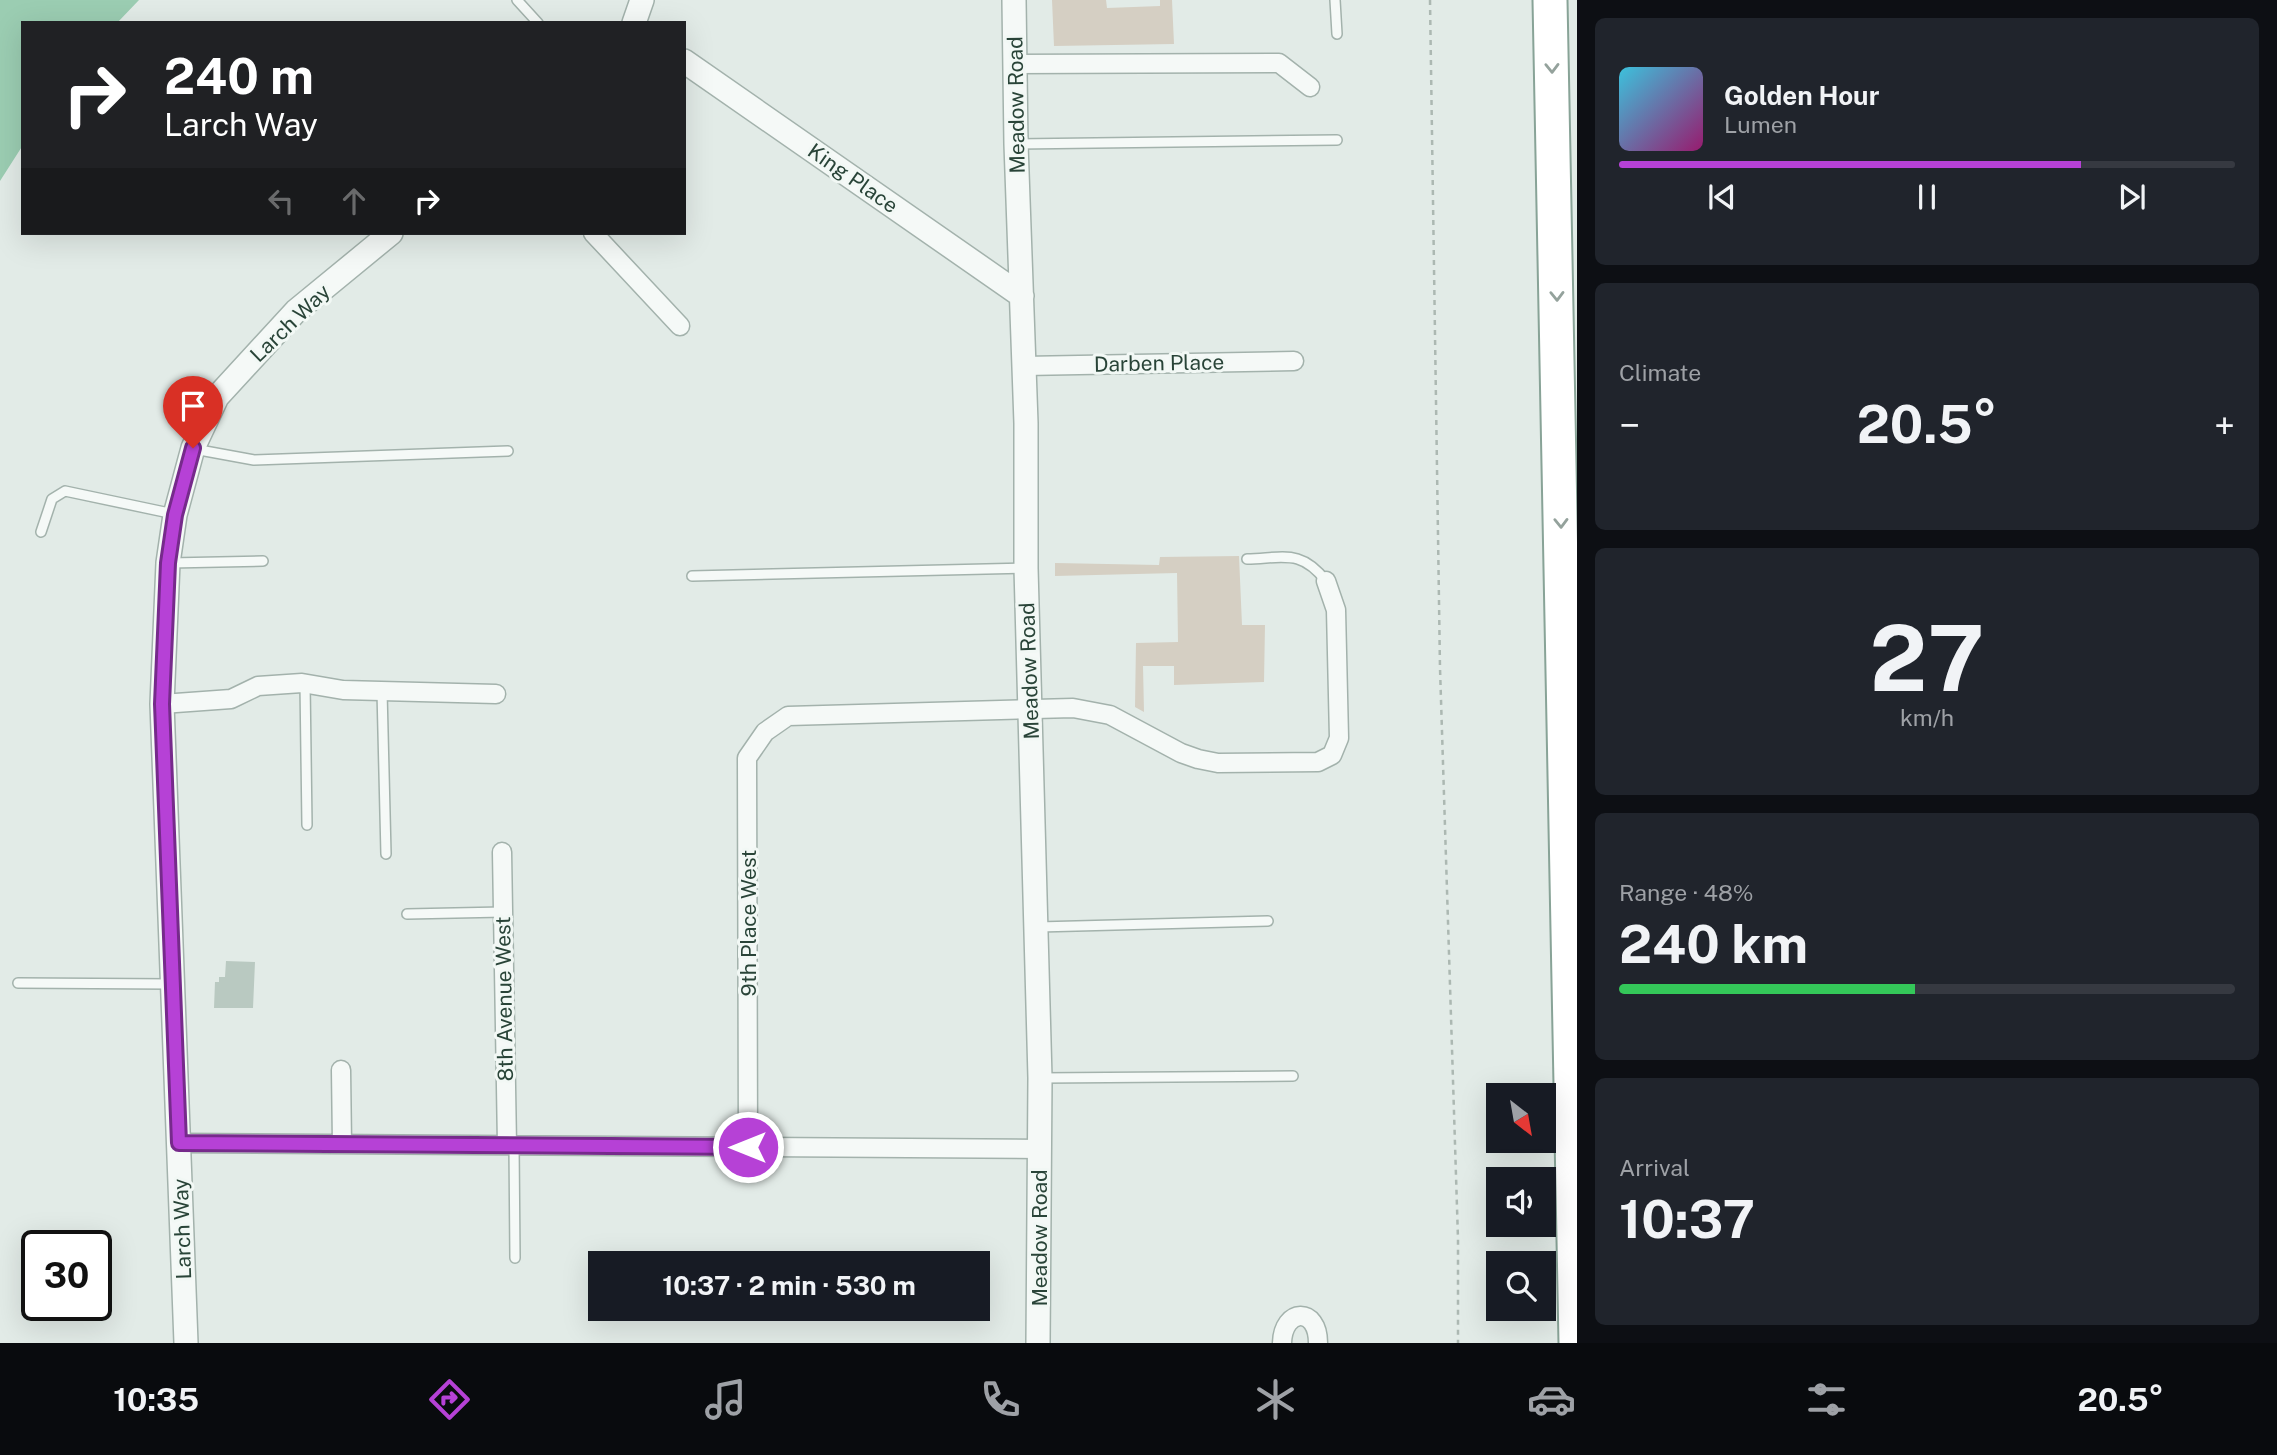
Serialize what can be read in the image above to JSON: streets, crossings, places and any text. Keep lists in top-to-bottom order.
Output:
{
  "streets": {
    "street": [
      "Meadow Road",
      "King Place",
      "Larch Way",
      "Darben Place",
      "9th Place West",
      "8th Avenue West"
    ]
  },
  "crossings": [
    ["Meadow Road", "King Place"],
    ["Meadow Road", "Darben Place"],
    ["Meadow Road", "9th Place West"]
  ],
  "north": "bottom right",
  "page": {
    "turn": ["240 m", "Larch Way"],
    "song": ["Golden Hour", "Lumen"],
    "tile": [
      "Climate",
      ["27", "km/h"],
      ["Range · 48%", "240 km"],
      ["Arrival", "10:37"]
    ],
    "heat": ["−", "20.5°", "+"],
    "limit": "30",
    "trip": "10:37 · 2 min · 530 m",
    "tabs": ["10:35", "20.5°"]
  }
}
